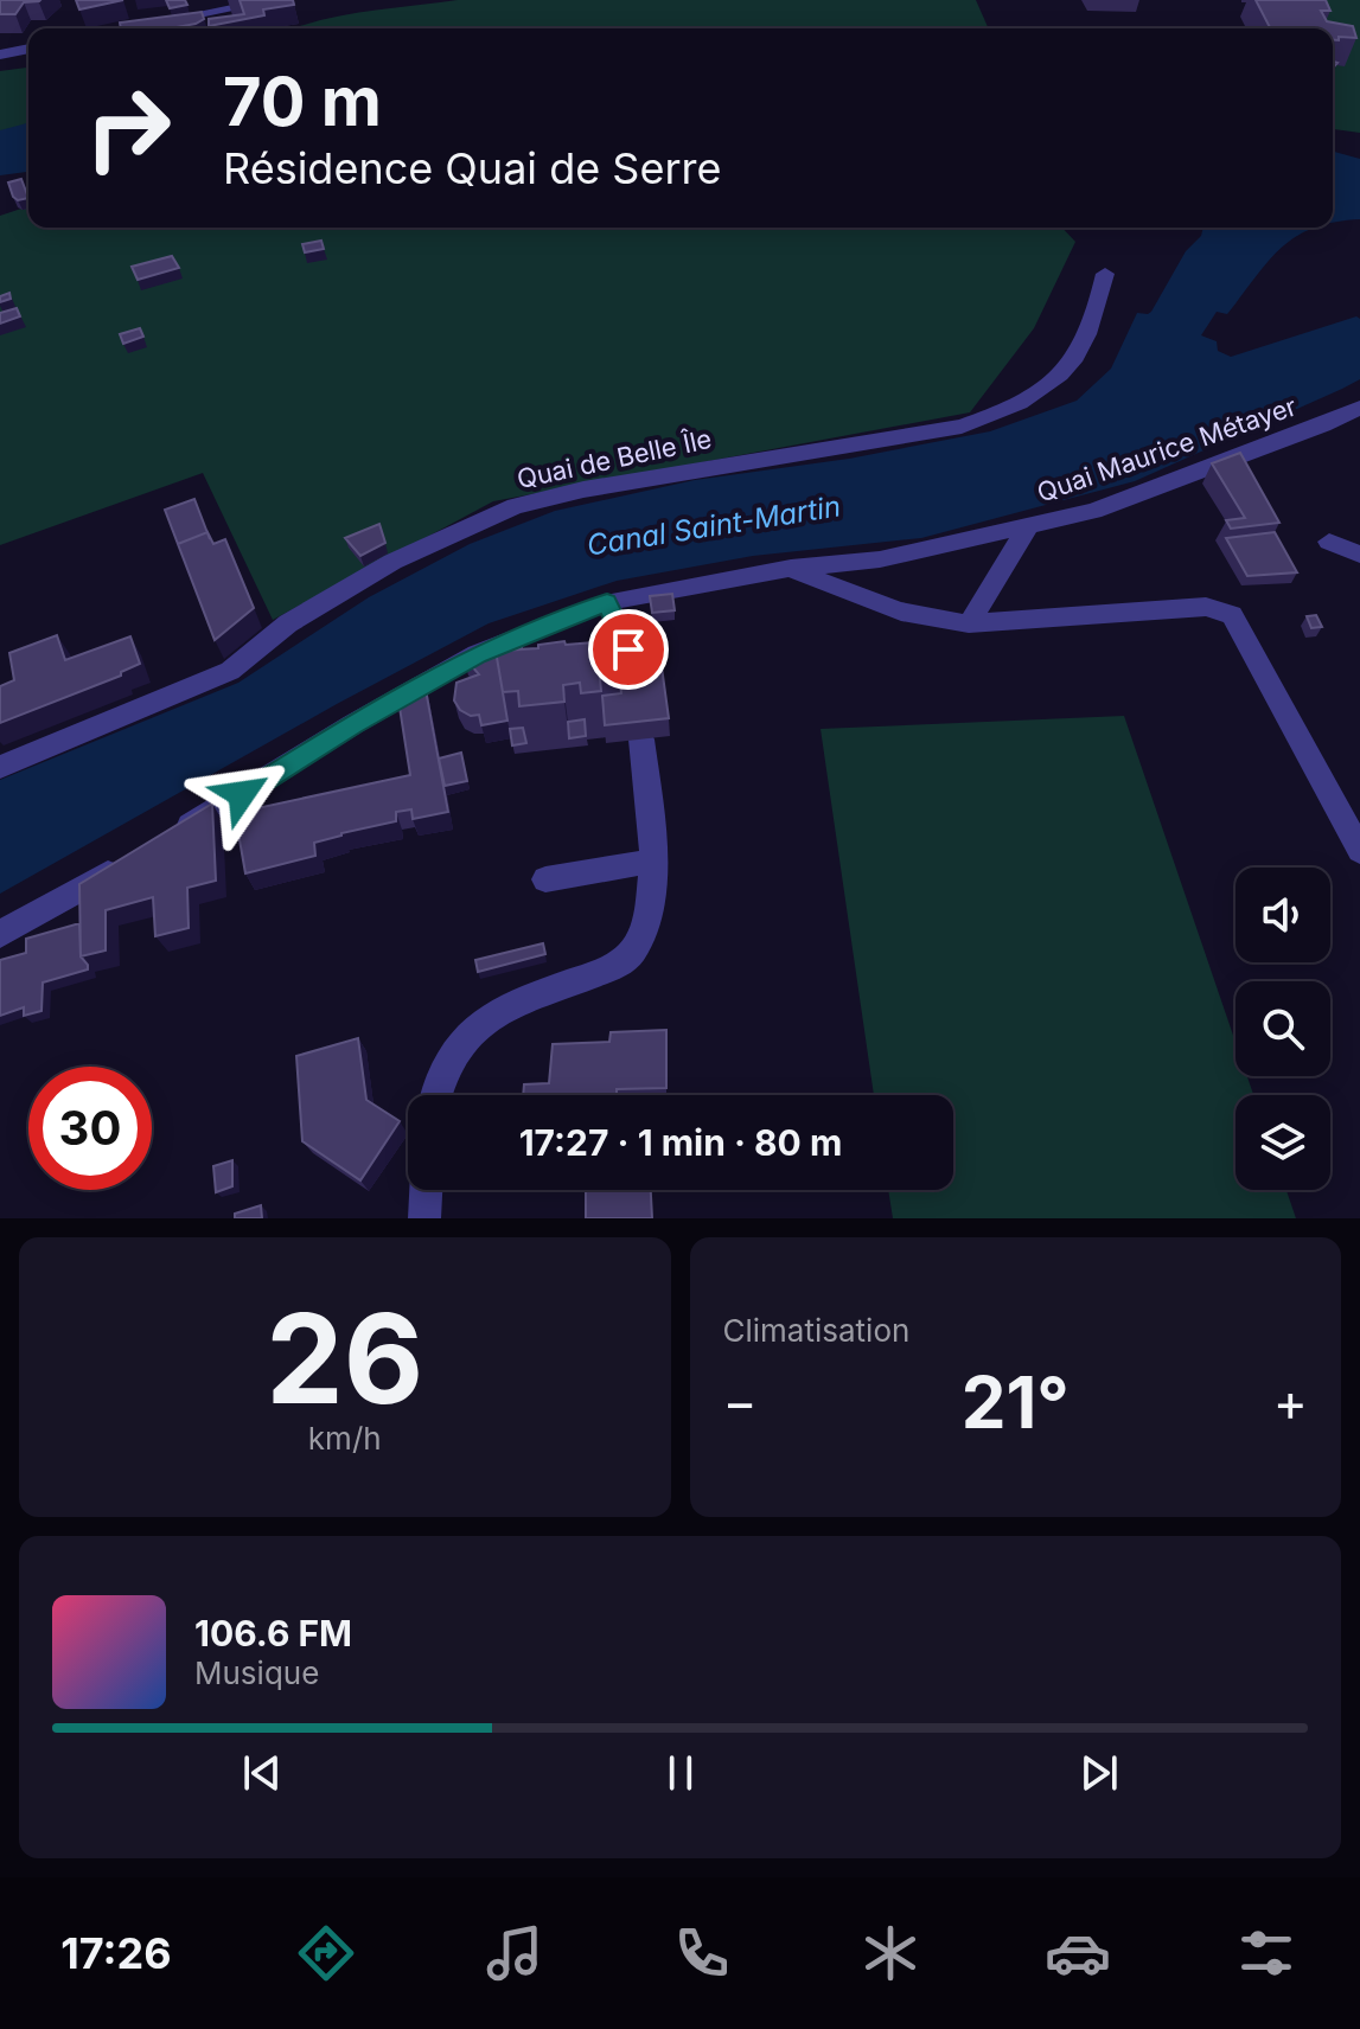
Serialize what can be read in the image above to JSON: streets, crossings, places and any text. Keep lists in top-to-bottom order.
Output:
{
  "streets": {
    "street": ["Quai Maurice Métayer", "Quai de Belle Île"]
  },
  "water": ["Canal Saint-Martin"],
  "page": {
    "turn": ["70 m", "Résidence Quai de Serre"],
    "limit": "30",
    "trip": "17:27 · 1 min · 80 m",
    "tile": [
      ["26", "km/h"],
      "Climatisation"
    ],
    "heat": ["−", "21°", "+"],
    "song": ["106.6 FM", "Musique"],
    "tabs": "17:26"
  }
}
